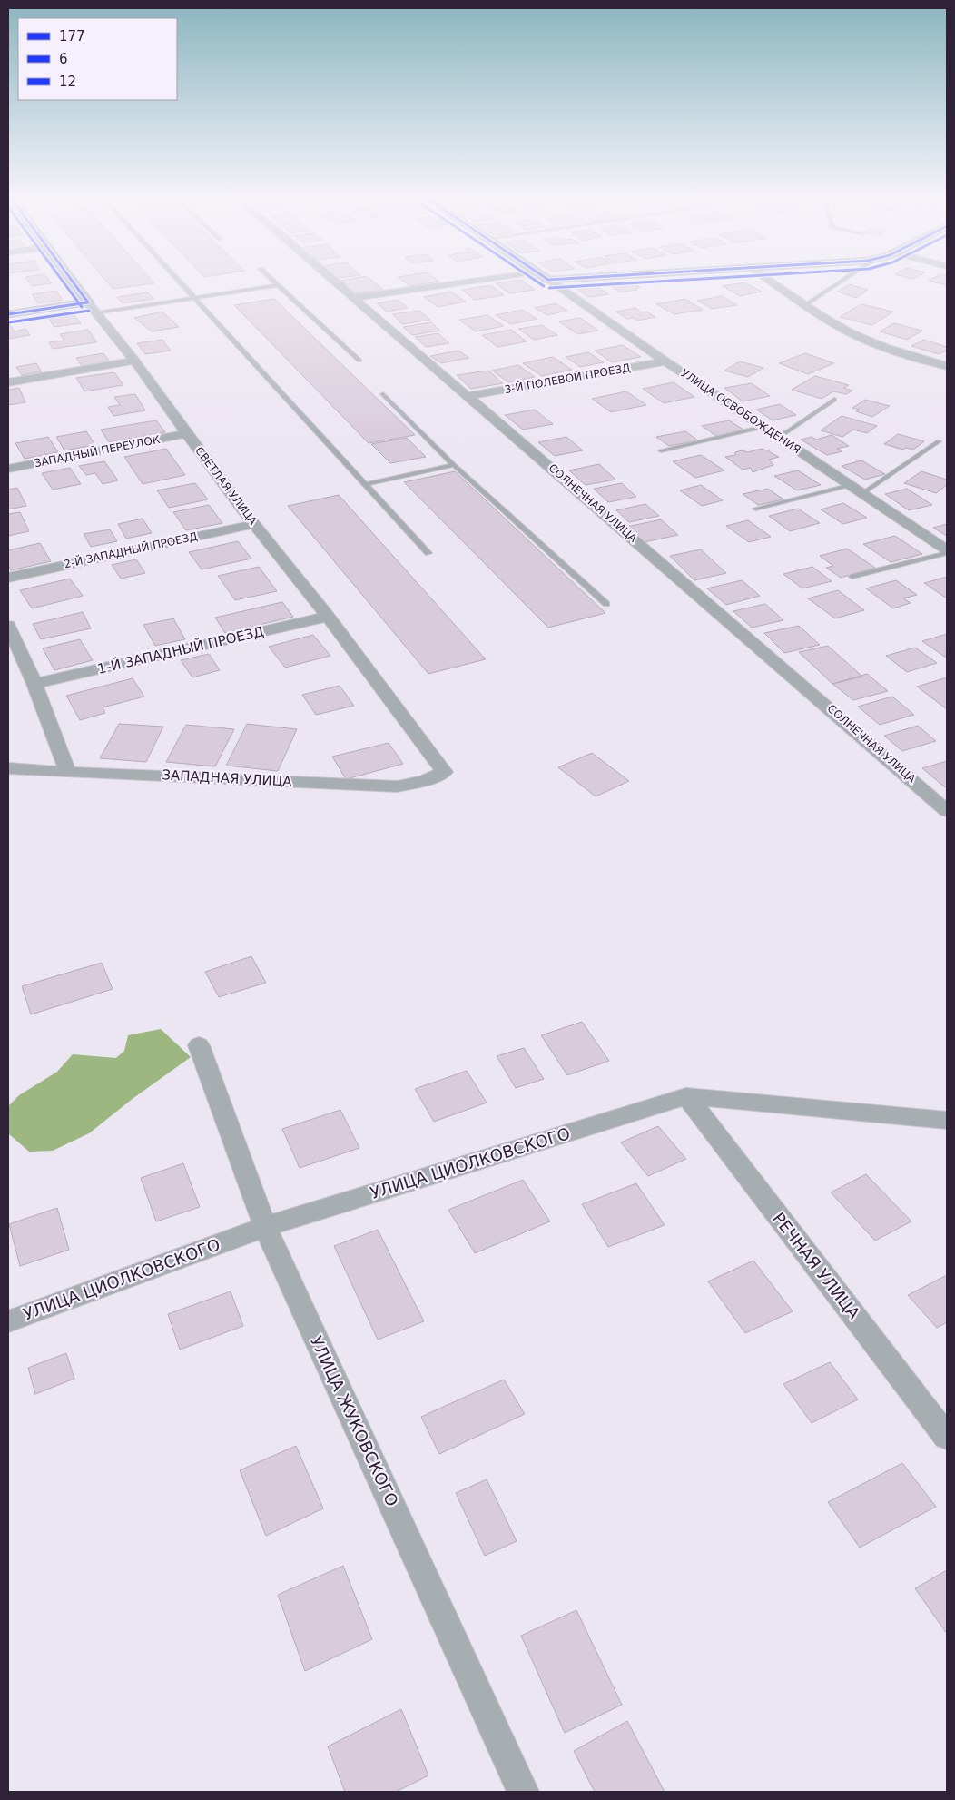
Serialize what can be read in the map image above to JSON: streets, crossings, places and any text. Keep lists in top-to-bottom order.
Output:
{
  "streets": {
    "street": [
      "3-Й ПОЛЕВОЙ ПРОЕЗД",
      "УЛИЦА ОСВОБОЖДЕНИЯ",
      "ЗАПАДНЫЙ ПЕРЕУЛОК",
      "СВЕТЛАЯ УЛИЦА",
      "СОЛНЕЧНАЯ УЛИЦА",
      "2-Й ЗАПАДНЫЙ ПРОЕЗД",
      "1-Й ЗАПАДНЫЙ ПРОЕЗД",
      "ЗАПАДНАЯ УЛИЦА",
      "УЛИЦА ЦИОЛКОВСКОГО",
      "РЕЧНАЯ УЛИЦА",
      "УЛИЦА ЖУКОВСКОГО"
    ]
  },
  "crossings": [
    ["3-Й ПОЛЕВОЙ ПРОЕЗД", "УЛИЦА ОСВОБОЖДЕНИЯ"],
    ["3-Й ПОЛЕВОЙ ПРОЕЗД", "СОЛНЕЧНАЯ УЛИЦА"],
    ["ЗАПАДНЫЙ ПЕРЕУЛОК", "СВЕТЛАЯ УЛИЦА"],
    ["СВЕТЛАЯ УЛИЦА", "2-Й ЗАПАДНЫЙ ПРОЕЗД"],
    ["СВЕТЛАЯ УЛИЦА", "1-Й ЗАПАДНЫЙ ПРОЕЗД"],
    ["СВЕТЛАЯ УЛИЦА", "ЗАПАДНАЯ УЛИЦА"],
    ["УЛИЦА ЦИОЛКОВСКОГО", "РЕЧНАЯ УЛИЦА"],
    ["УЛИЦА ЦИОЛКОВСКОГО", "УЛИЦА ЖУКОВСКОГО"]
  ],
  "lines": ["transit line 6", "transit line 12"],
  "legend": ["177", "6", "12"]
}
